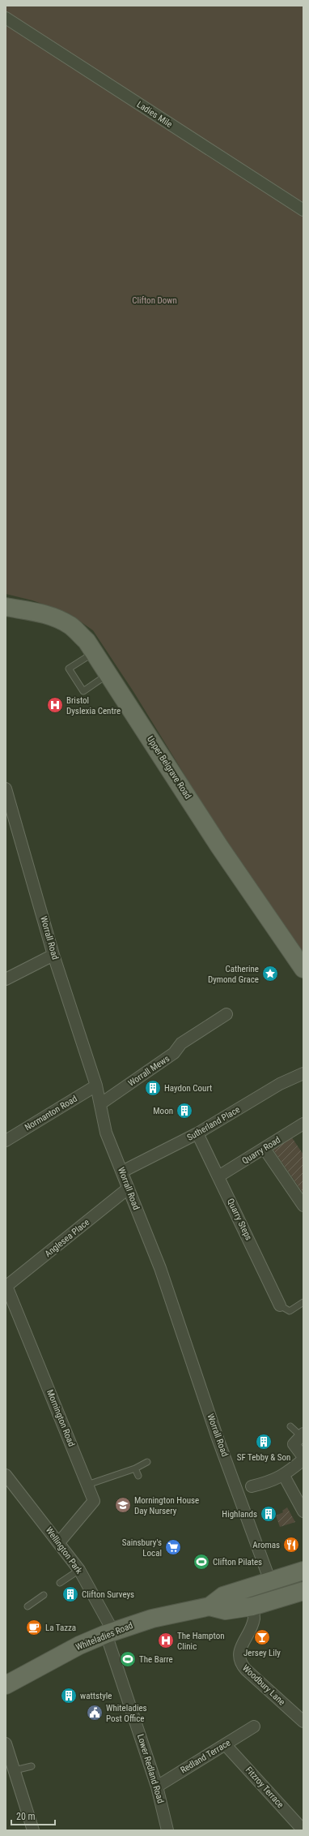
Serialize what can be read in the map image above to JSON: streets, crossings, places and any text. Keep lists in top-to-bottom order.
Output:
{
  "streets": {
    "main road": ["Upper Belgrave Road", "Whiteladies Road"],
    "street": [
      "Ladies Mile",
      "Worrall Road",
      "Worrall Mews",
      "Normanton Road",
      "Sutherland Place",
      "Quarry Road",
      "Quarry Steps",
      "Anglesea Place",
      "Mornington Road",
      "Wellington Park",
      "Woodbury Lane",
      "Redland Terrace",
      "Lower Redland Road",
      "Fitzroy Terrace"
    ]
  },
  "crossings": [
    ["Worrall Road", "Worrall Mews"],
    ["Worrall Road", "Normanton Road"],
    ["Worrall Road", "Sutherland Place"],
    ["Worrall Road", "Anglesea Place"],
    ["Worrall Road", "Whiteladies Road"],
    ["Sutherland Place", "Quarry Steps"],
    ["Quarry Road", "Quarry Steps"],
    ["Anglesea Place", "Mornington Road"],
    ["Mornington Road", "Wellington Park"],
    ["Wellington Park", "Whiteladies Road"],
    ["Wellington Park", "Lower Redland Road"],
    ["Whiteladies Road", "Woodbury Lane"],
    ["Whiteladies Road", "Lower Redland Road"],
    ["Redland Terrace", "Lower Redland Road"],
    ["Redland Terrace", "Fitzroy Terrace"]
  ],
  "parks": ["Clifton Down"],
  "places": {
    "hospital": ["Bristol Dyslexia Centre", "The Hampton Clinic"],
    "place": ["Catherine Dymond Grace"],
    "building": [
      "Haydon Court",
      "Moon",
      "SF Tebby & Son",
      "Highlands",
      "Clifton Surveys",
      "wattstyle"
    ],
    "school or university": ["Mornington House Day Nursery"],
    "restaurant": ["Aromas"],
    "supermarket": ["Sainsbury's Local"],
    "sports": ["Clifton Pilates", "The Barre"],
    "cafe": ["La Tazza"],
    "bar": ["Jersey Lily"],
    "public building": ["Whiteladies Post Office"]
  },
  "scale_bar": "20 m"
}
